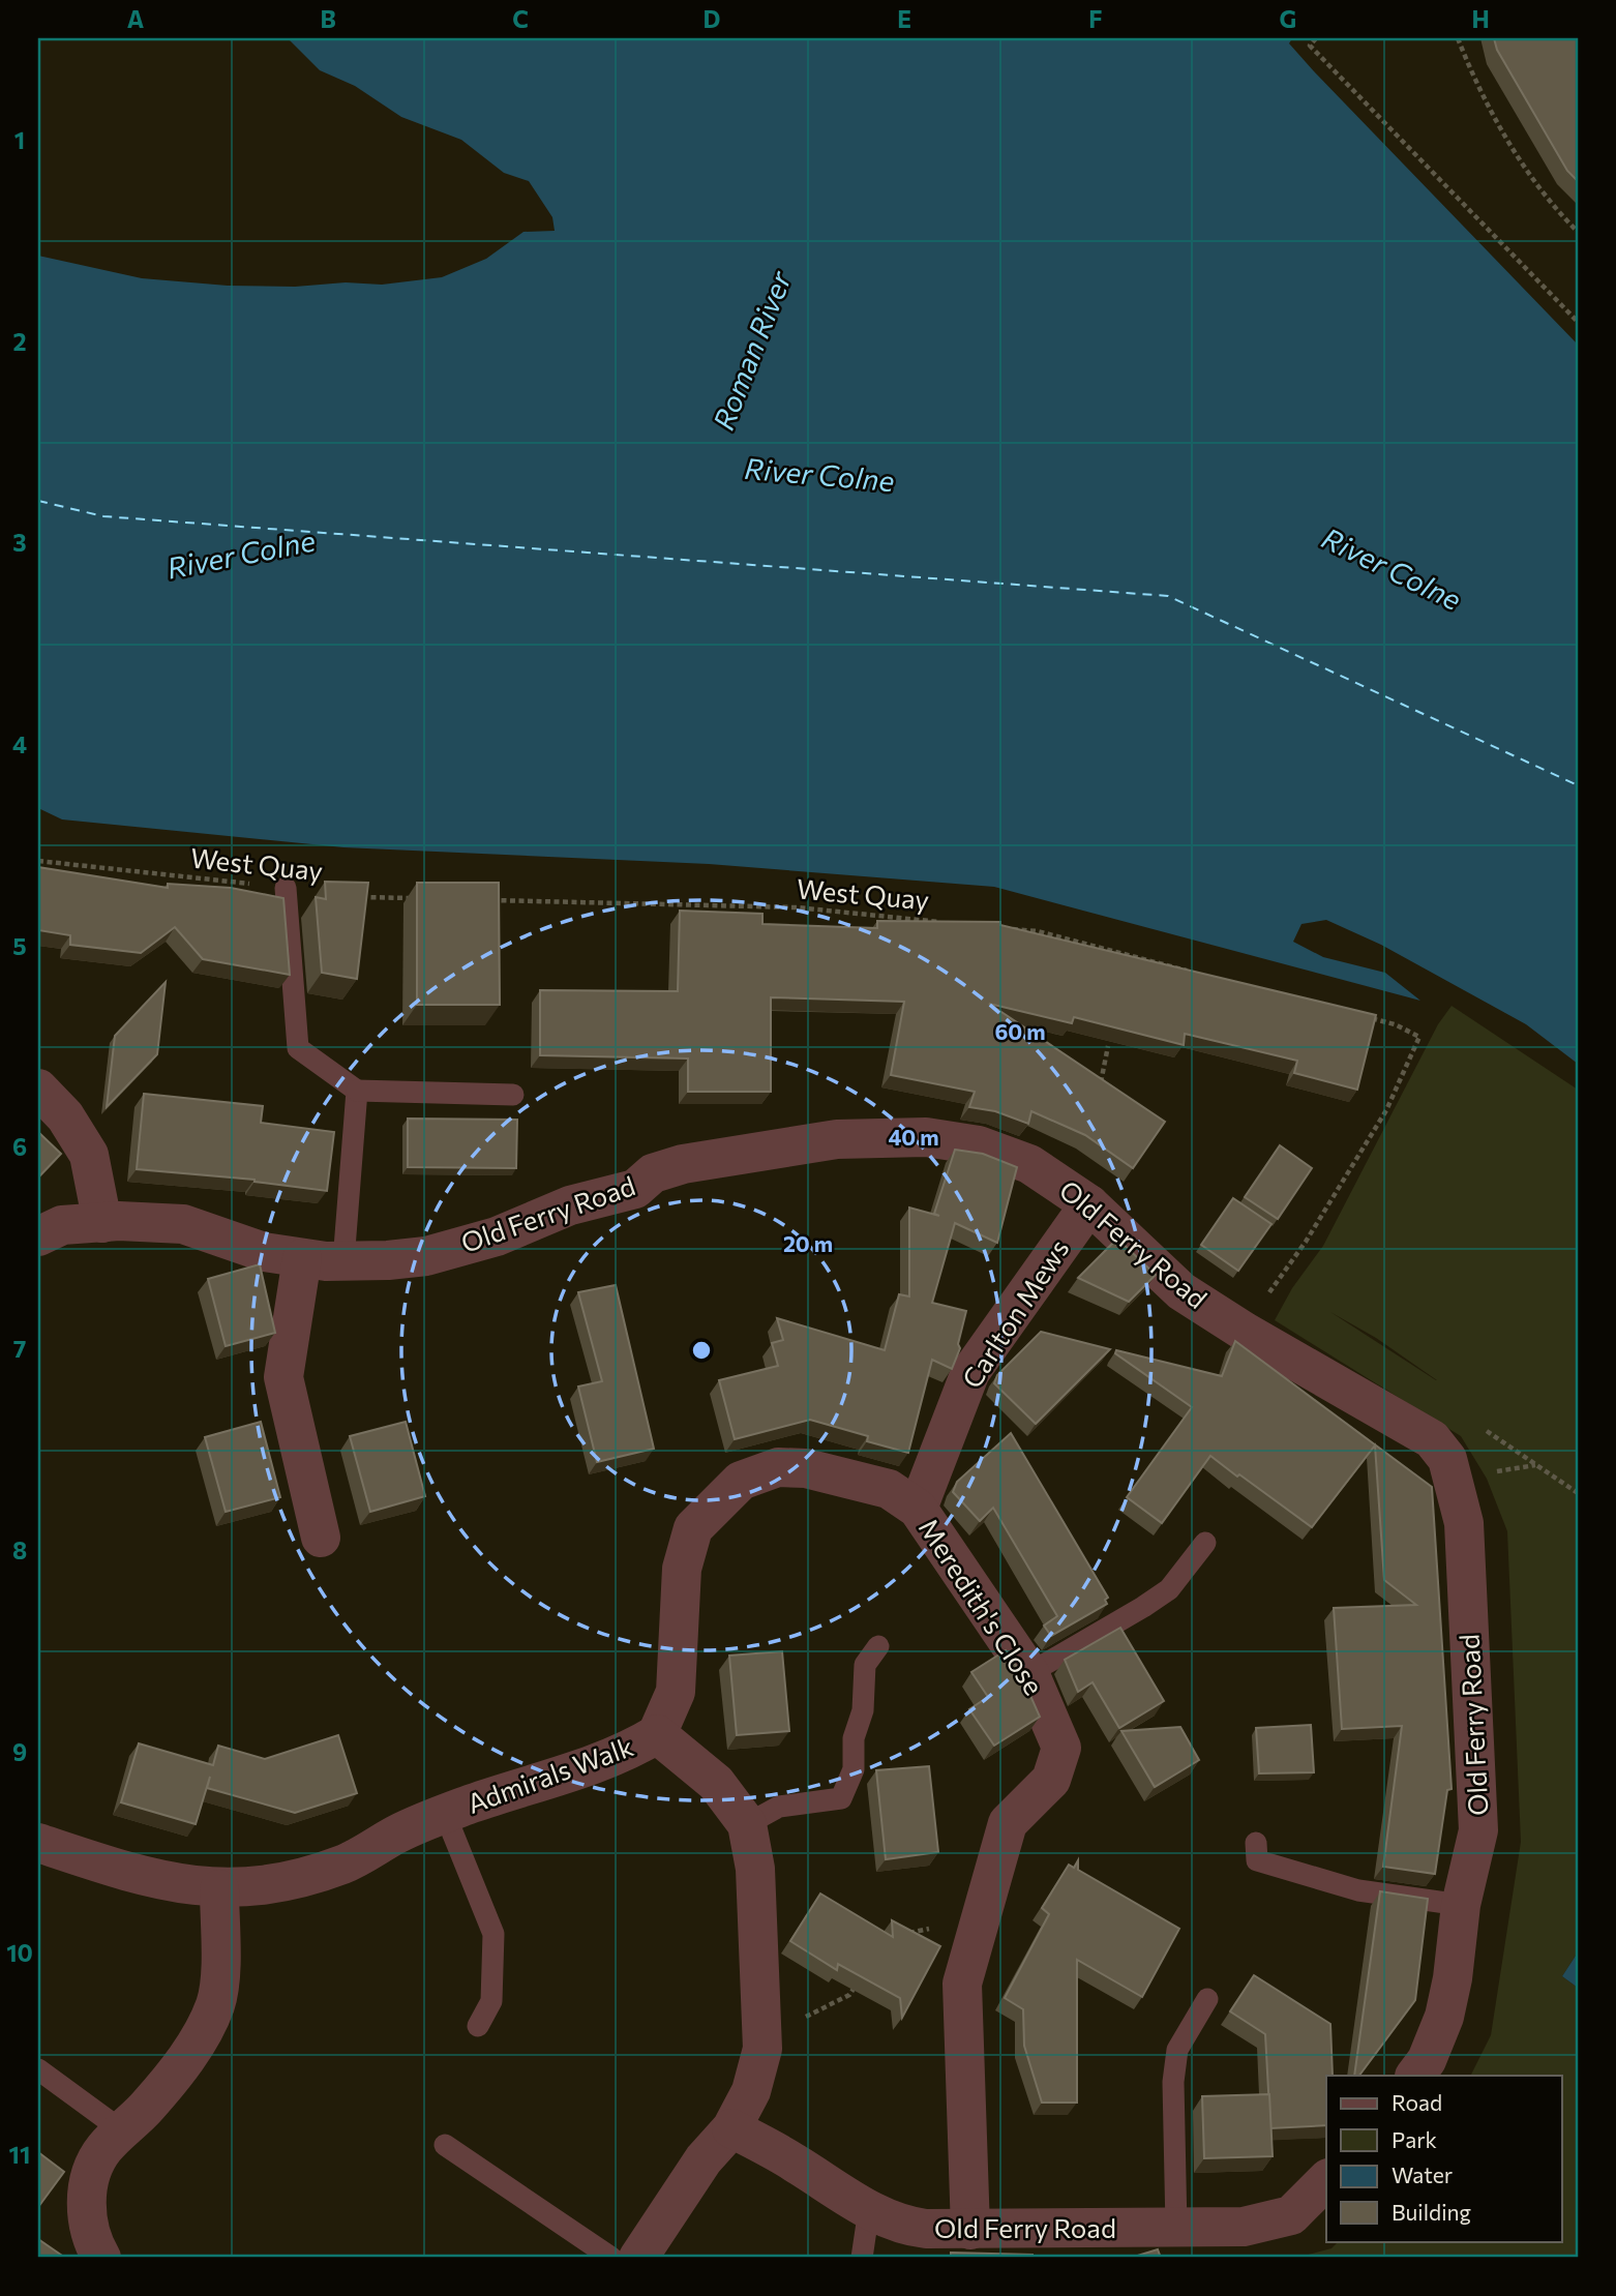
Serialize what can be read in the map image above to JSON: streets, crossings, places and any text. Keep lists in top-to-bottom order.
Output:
{
  "streets": {
    "street": [
      "Old Ferry Road",
      "Carlton Mews",
      "Meredith's Close",
      "Admirals Walk"
    ],
    "path": ["West Quay"]
  },
  "crossings": [
    ["Old Ferry Road", "Carlton Mews"],
    ["Old Ferry Road", "Meredith's Close"],
    ["Old Ferry Road", "Admirals Walk"],
    ["Carlton Mews", "Meredith's Close"],
    ["Meredith's Close", "Admirals Walk"]
  ],
  "water": ["Roman River", "River Colne"],
  "legend": [
    "Road",
    "Park",
    "Water",
    "Building"
  ],
  "grid": {
    "columns": [
      "A",
      "B",
      "C",
      "D",
      "E",
      "F",
      "G",
      "H"
    ],
    "rows": [
      "1",
      "2",
      "3",
      "4",
      "5",
      "6",
      "7",
      "8",
      "9",
      "10",
      "11"
    ]
  },
  "rings": ["60 m", "40 m", "20 m"]
}
